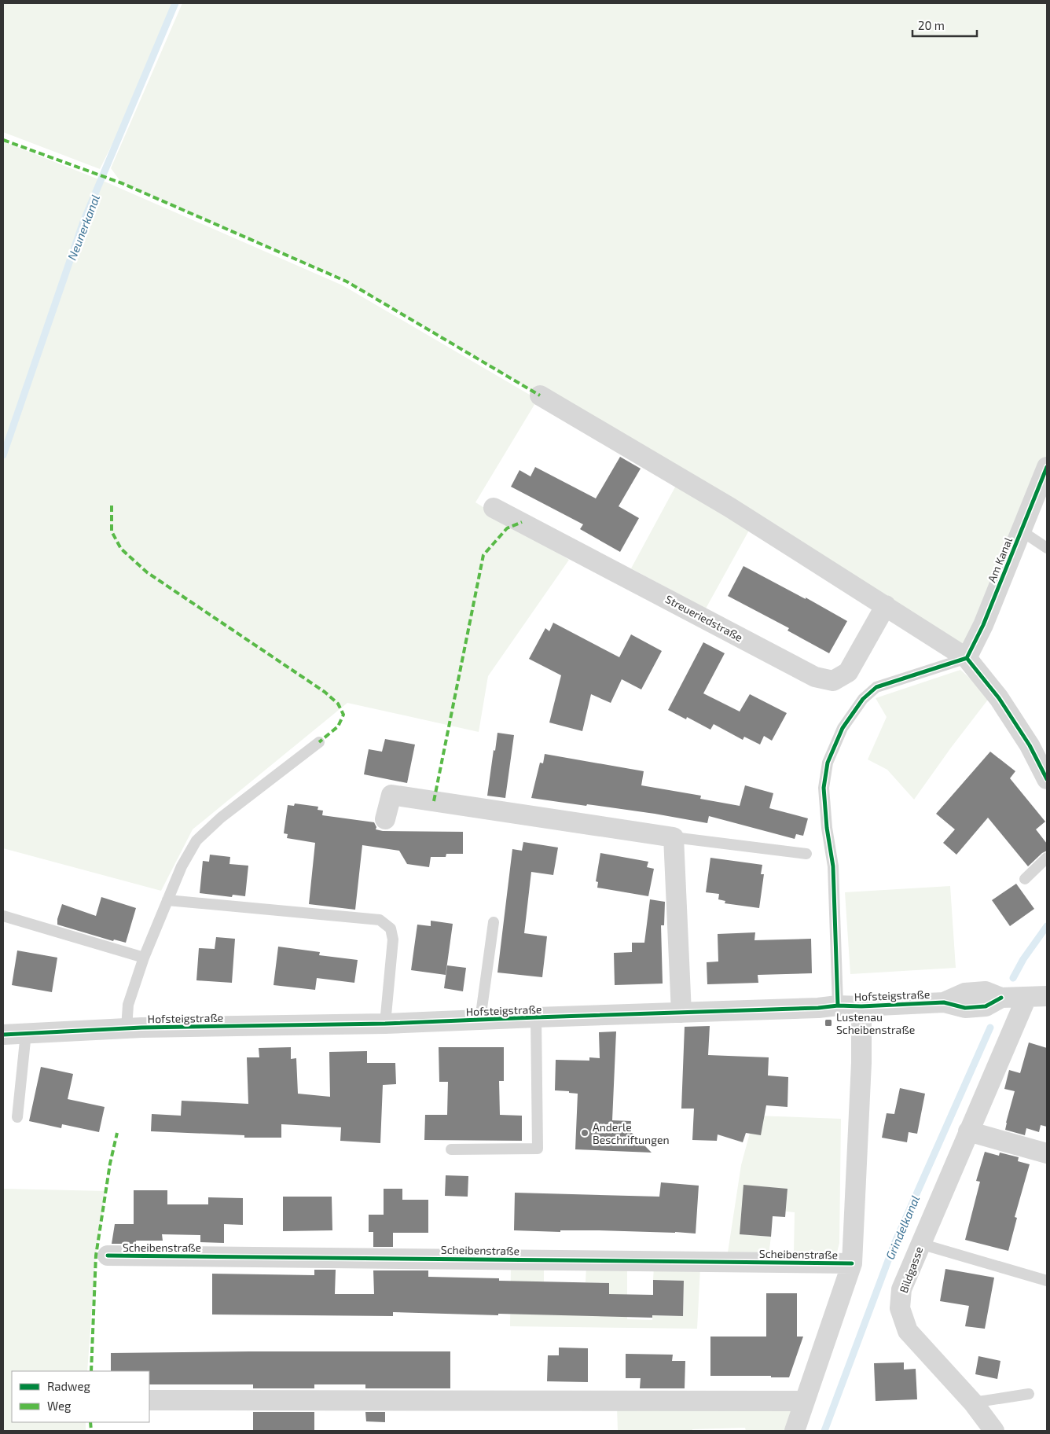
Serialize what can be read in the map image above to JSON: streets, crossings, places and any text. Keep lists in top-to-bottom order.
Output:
{
  "streets": {
    "street": [
      "Am Kanal",
      "Streueriedstraße",
      "Hofsteigstraße",
      "Scheibenstraße",
      "Bildgasse"
    ]
  },
  "crossings": [
    ["Hofsteigstraße", "Scheibenstraße"],
    ["Hofsteigstraße", "Bildgasse"]
  ],
  "water": ["Neunerkanal", "Grindelkanal"],
  "places": {
    "transit": ["Lustenau Scheibenstraße"],
    "other": ["Anderle Beschriftungen"]
  },
  "legend": ["Radweg", "Weg"],
  "scale_bar": "20 m"
}
